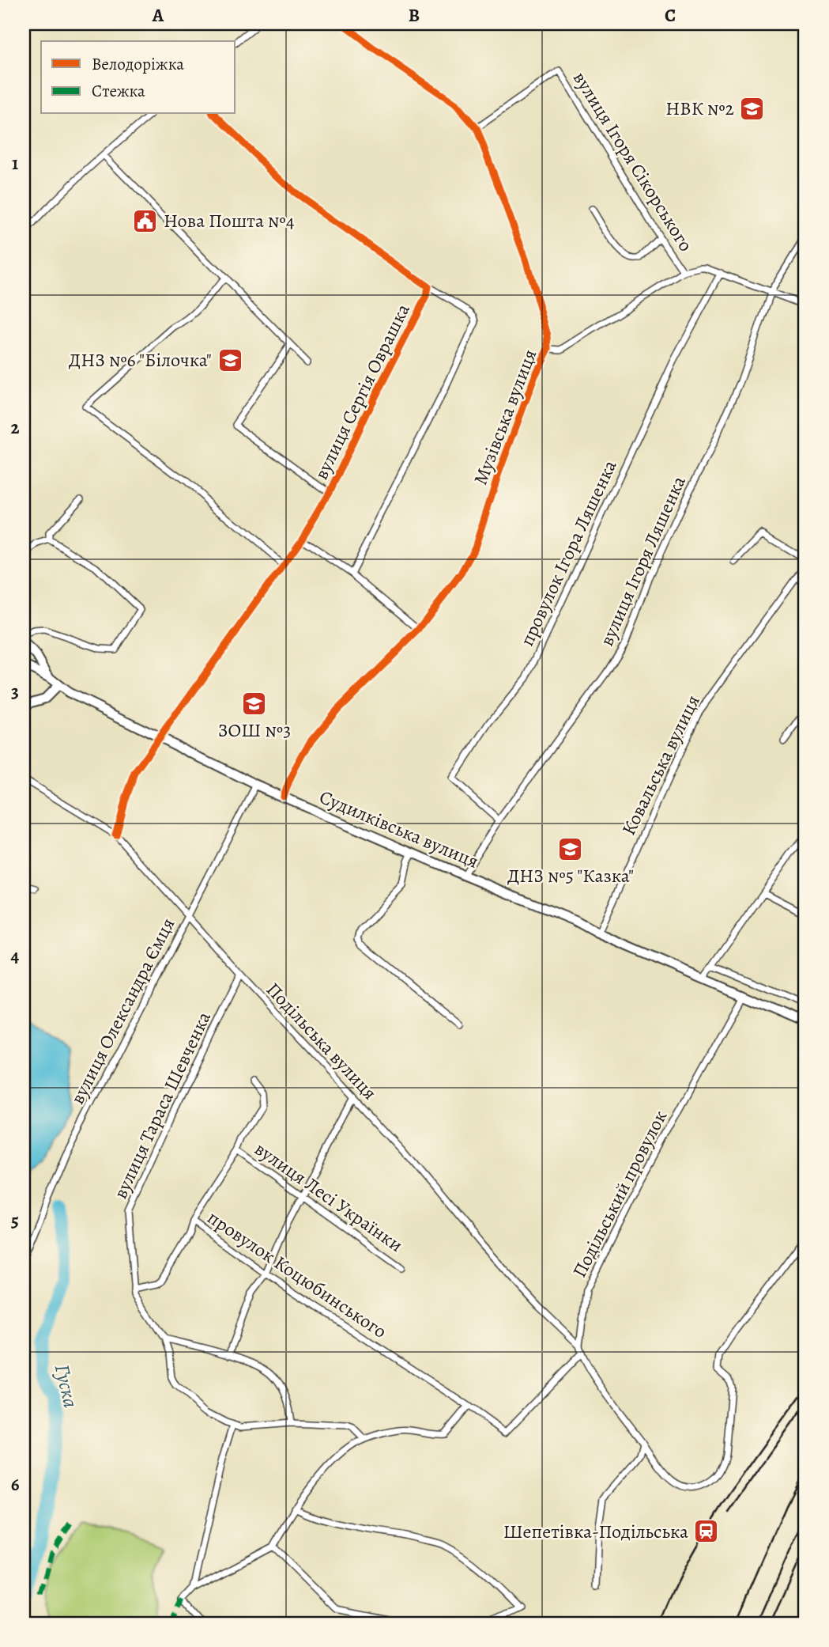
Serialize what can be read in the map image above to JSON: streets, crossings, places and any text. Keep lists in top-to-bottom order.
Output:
{
  "streets": {
    "main road": ["Судилківська вулиця"],
    "street": [
      "вулиця Ігоря Сікорського",
      "вулиця Сергія Оврашка",
      "Музівська вулиця",
      "провулок Ігора Ляшенка",
      "вулиця Ігоря Ляшенка",
      "Ковальська вулиця",
      "вулиця Олександра Ємця",
      "Подільська вулиця",
      "вулиця Тараса Шевченка",
      "Подільський провулок",
      "вулиця Лесі Українки",
      "провулок Коцюбинського"
    ]
  },
  "crossings": [
    ["вулиця Ігоря Сікорського", "Музівська вулиця"],
    ["вулиця Ігоря Сікорського", "провулок Ігора Ляшенка"],
    ["вулиця Ігоря Сікорського", "вулиця Ігоря Ляшенка"],
    ["вулиця Сергія Оврашка", "Судилківська вулиця"],
    ["вулиця Сергія Оврашка", "Подільська вулиця"],
    ["Музівська вулиця", "Судилківська вулиця"],
    ["провулок Ігора Ляшенка", "вулиця Ігоря Ляшенка"],
    ["вулиця Ігоря Ляшенка", "Судилківська вулиця"],
    ["Ковальська вулиця", "Судилківська вулиця"],
    ["Судилківська вулиця", "вулиця Олександра Ємця"],
    ["Судилківська вулиця", "Подільський провулок"],
    ["вулиця Олександра Ємця", "Подільська вулиця"],
    ["Подільська вулиця", "вулиця Тараса Шевченка"],
    ["Подільська вулиця", "Подільський провулок"],
    ["Подільський провулок", "провулок Коцюбинського"],
    ["вулиця Лесі Українки", "провулок Коцюбинського"]
  ],
  "water": ["Гуска"],
  "places": {
    "school or university": [
      "НВК №2",
      "ДНЗ №6 \"Білочка\"",
      "ЗОШ №3",
      "ДНЗ №5 \"Казка\""
    ],
    "public building": ["Нова Пошта №4"],
    "station": ["Шепетівка-Подільська"]
  },
  "legend": ["Велодоріжка", "Стежка"],
  "grid": {
    "columns": ["A", "B", "C"],
    "rows": [
      "1",
      "2",
      "3",
      "4",
      "5",
      "6"
    ]
  }
}
